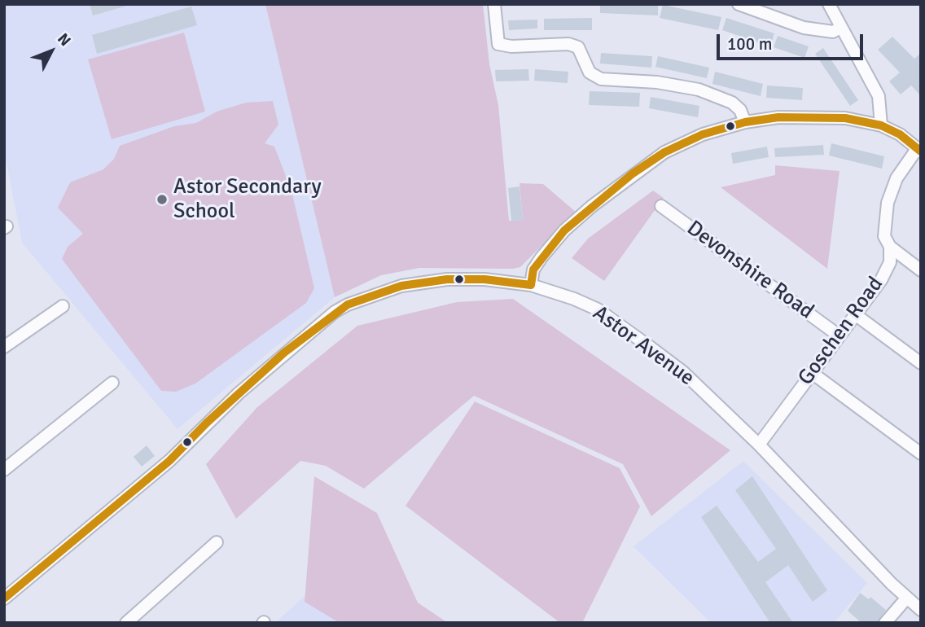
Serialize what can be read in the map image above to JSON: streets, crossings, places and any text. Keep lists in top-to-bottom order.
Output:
{
  "streets": {
    "street": ["Devonshire Road", "Goschen Road", "Astor Avenue"]
  },
  "crossings": [
    ["Devonshire Road", "Goschen Road"],
    ["Goschen Road", "Astor Avenue"]
  ],
  "places": ["Astor Secondary School"],
  "scale_bar": "100 m",
  "north": "top right"
}
